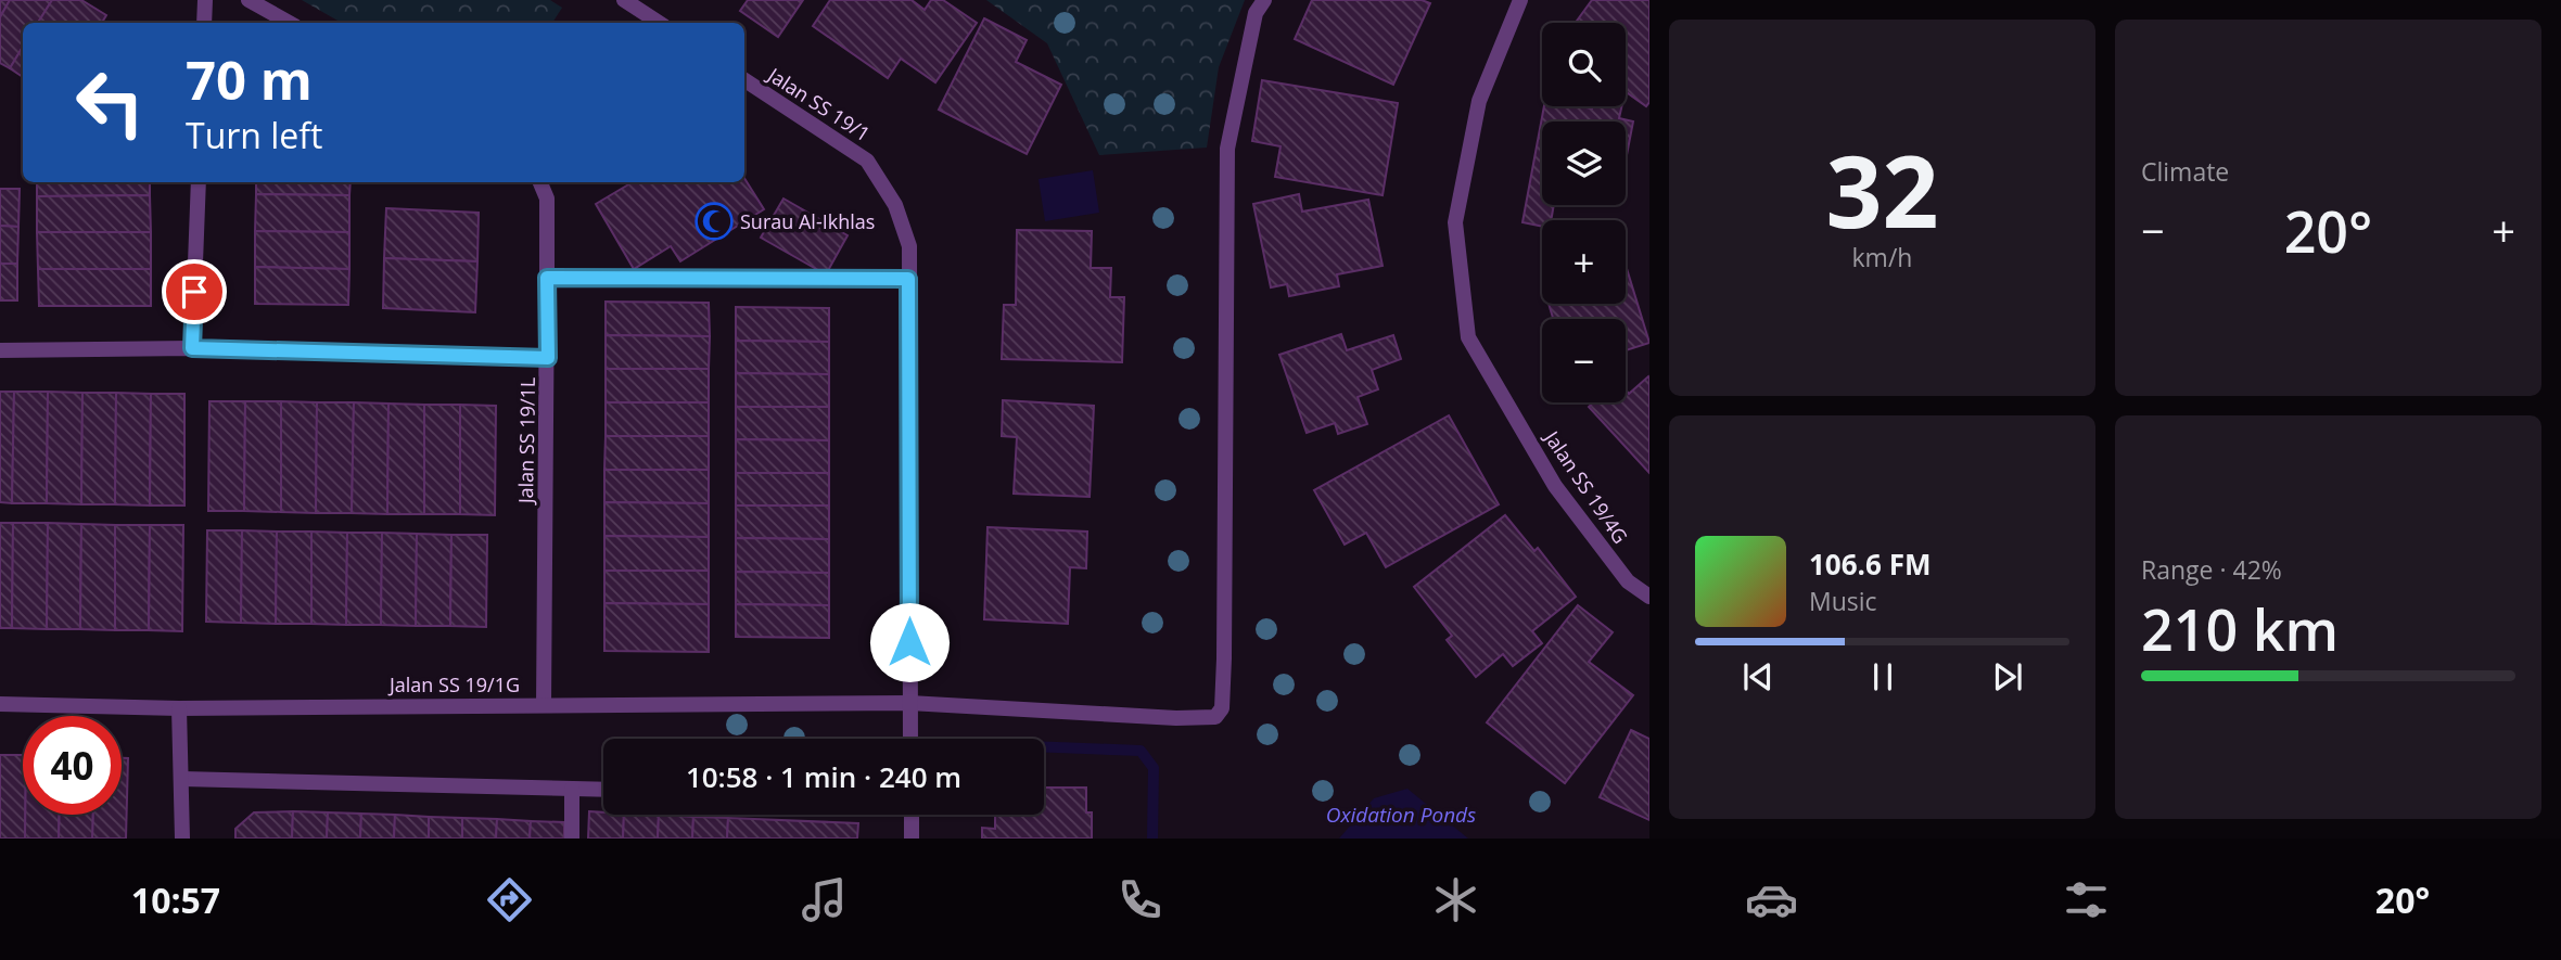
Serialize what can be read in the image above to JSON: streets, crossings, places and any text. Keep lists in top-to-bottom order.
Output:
{
  "streets": {
    "street": [
      "Jalan SS 19/1",
      "Jalan SS 19/1L",
      "Jalan SS 19/4G",
      "Jalan SS 19/1G"
    ]
  },
  "crossings": [
    ["Jalan SS 19/1", "Jalan SS 19/1G"],
    ["Jalan SS 19/1L", "Jalan SS 19/1G"]
  ],
  "water": ["Oxidation Ponds"],
  "places": {
    "mosque": ["Surau Al-Ikhlas"]
  },
  "page": {
    "tile": [
      ["32", "km/h"],
      "Climate",
      ["Range · 42%", "210 km"]
    ],
    "map_buttons": ["+", "−"],
    "turn": ["70 m", "Turn left"],
    "heat": ["−", "20°", "+"],
    "song": ["106.6 FM", "Music"],
    "limit": "40",
    "trip": "10:58 · 1 min · 240 m",
    "tabs": ["10:57", "20°"]
  }
}
